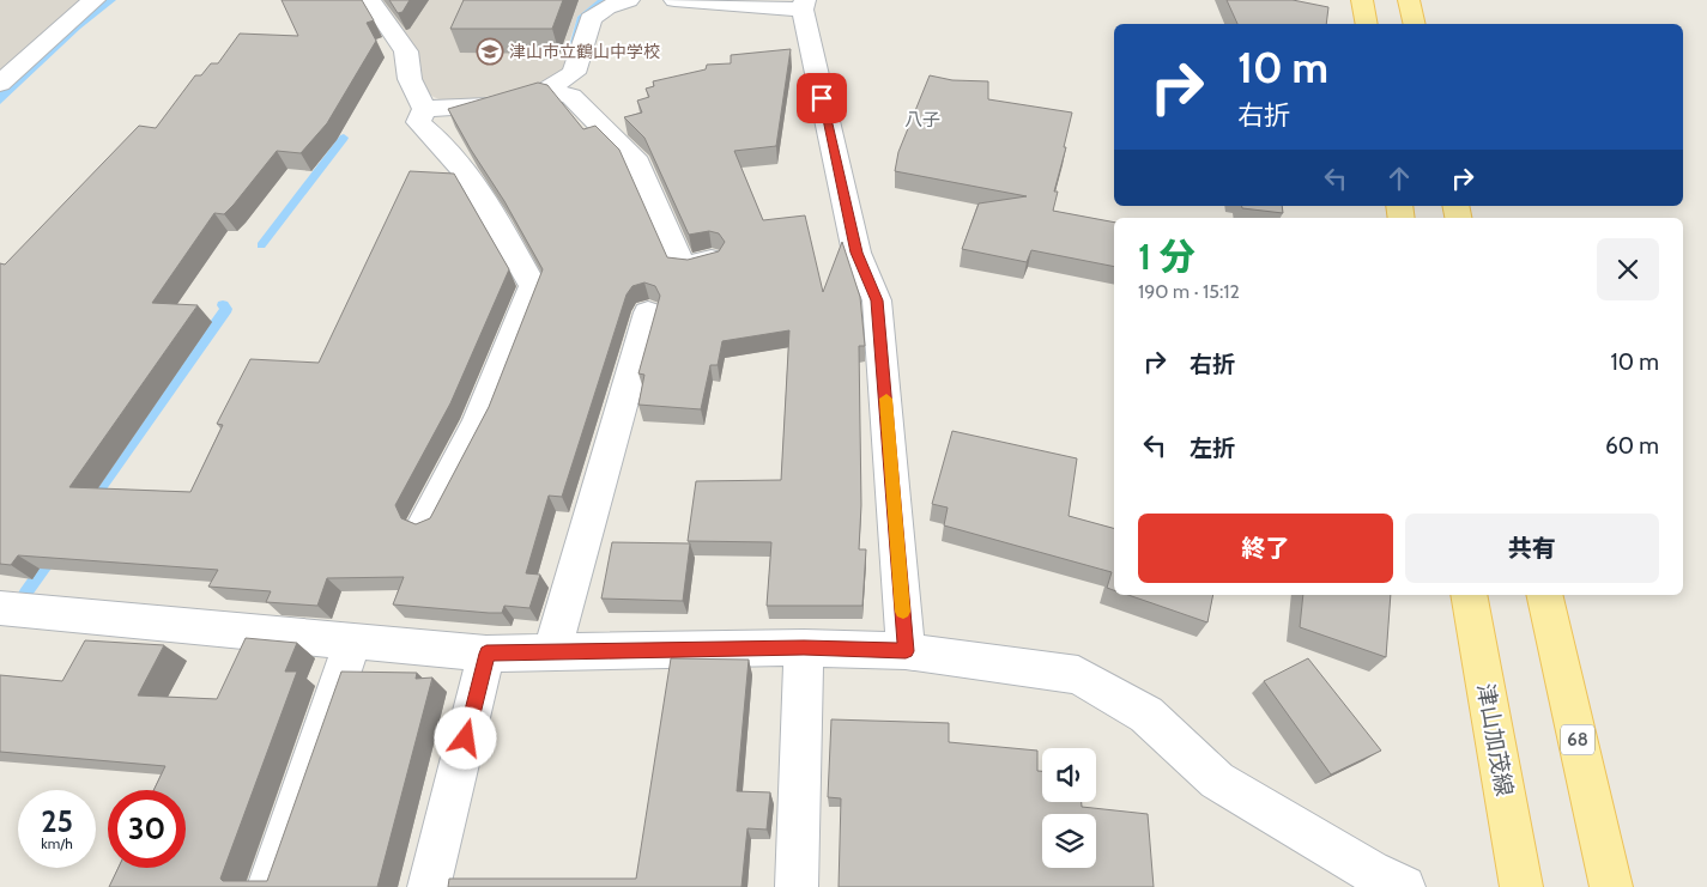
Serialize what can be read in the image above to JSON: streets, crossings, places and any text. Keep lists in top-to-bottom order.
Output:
{
  "streets": {
    "main road": ["津山加茂線", "68"]
  },
  "districts": ["八子"],
  "places": {
    "school or university": ["津山市立鶴山中学校"]
  },
  "page": {
    "turn": ["10 m", "右折"],
    "heading": ["1 分", "190 m · 15:12"],
    "list": [
      {
        "name": "右折",
        "value": "10 m"
      },
      {
        "name": "左折",
        "value": "60 m"
      }
    ],
    "buttons": ["終了", "共有"],
    "speed": "25 km/h",
    "limit": "30"
  }
}
